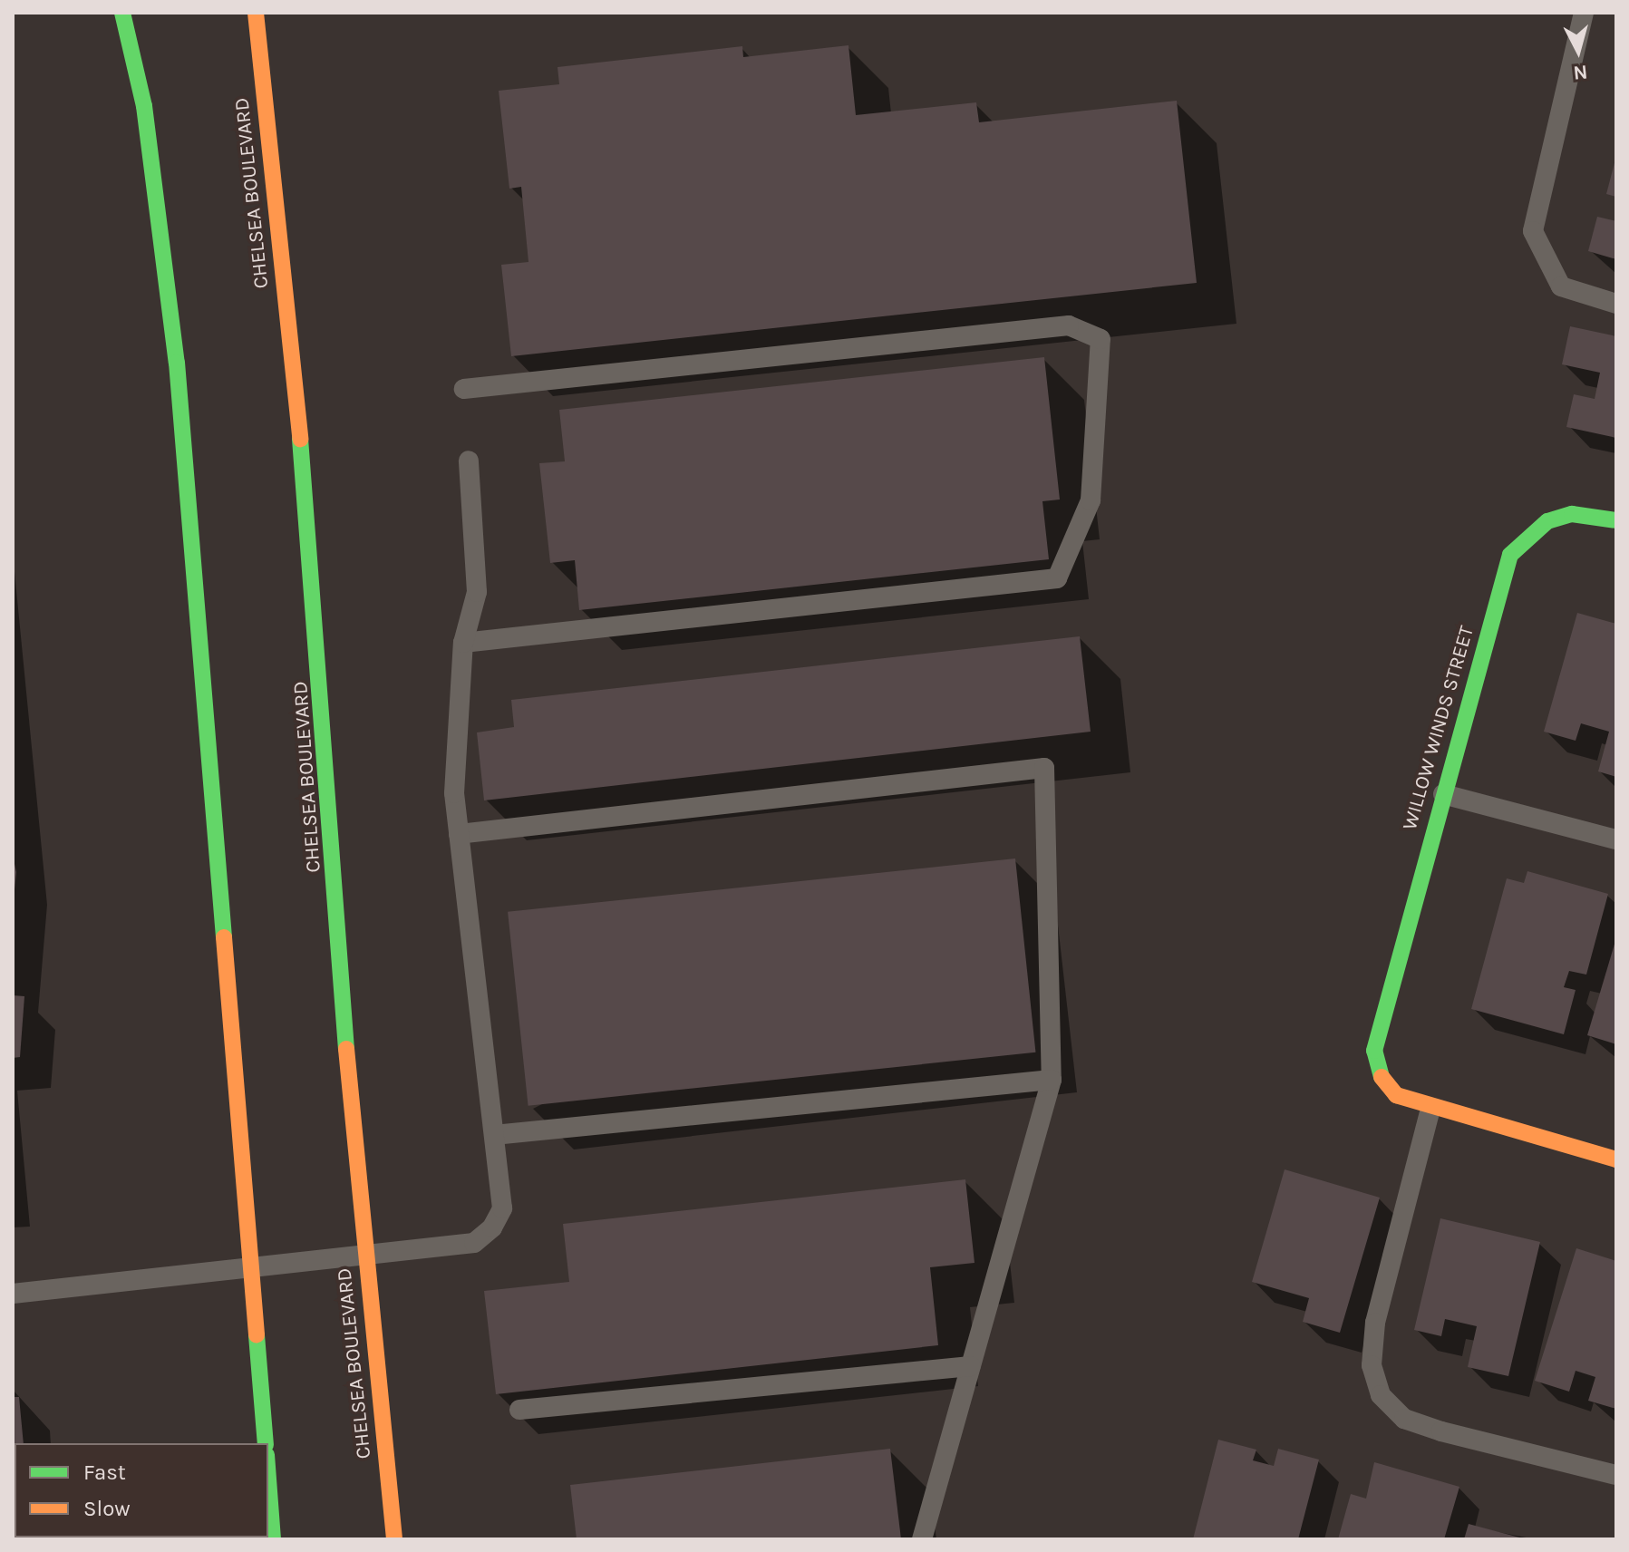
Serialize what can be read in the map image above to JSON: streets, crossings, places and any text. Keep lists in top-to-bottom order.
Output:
{
  "streets": {
    "main road": ["CHELSEA BOULEVARD", "WILLOW WINDS STREET"]
  },
  "legend": ["Fast", "Slow"],
  "north": "bottom"
}
